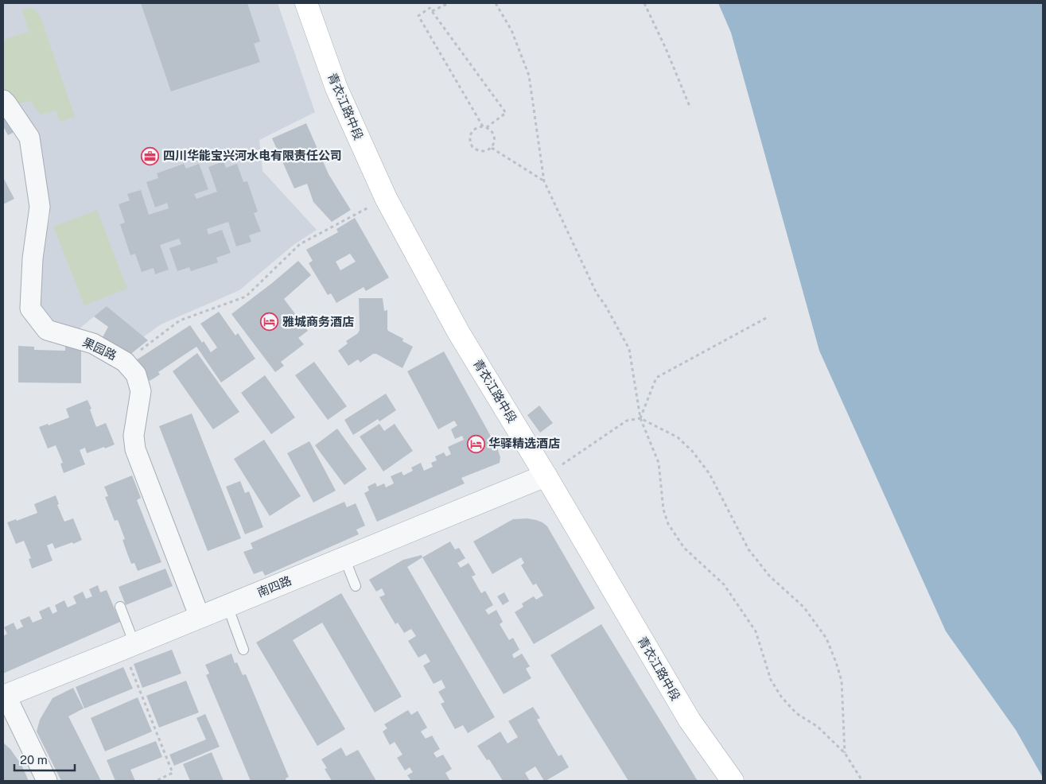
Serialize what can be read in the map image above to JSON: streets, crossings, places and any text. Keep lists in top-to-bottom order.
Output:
{
  "streets": {
    "main road": ["青衣江路中段"],
    "street": ["果园路", "南四路"]
  },
  "crossings": [
    ["青衣江路中段", "南四路"],
    ["果园路", "南四路"]
  ],
  "places": {
    "office": ["四川华能宝兴河水电有限责任公司"],
    "hotel": ["雅城商务酒店", "华驿精选酒店"]
  },
  "scale_bar": "20 m"
}
